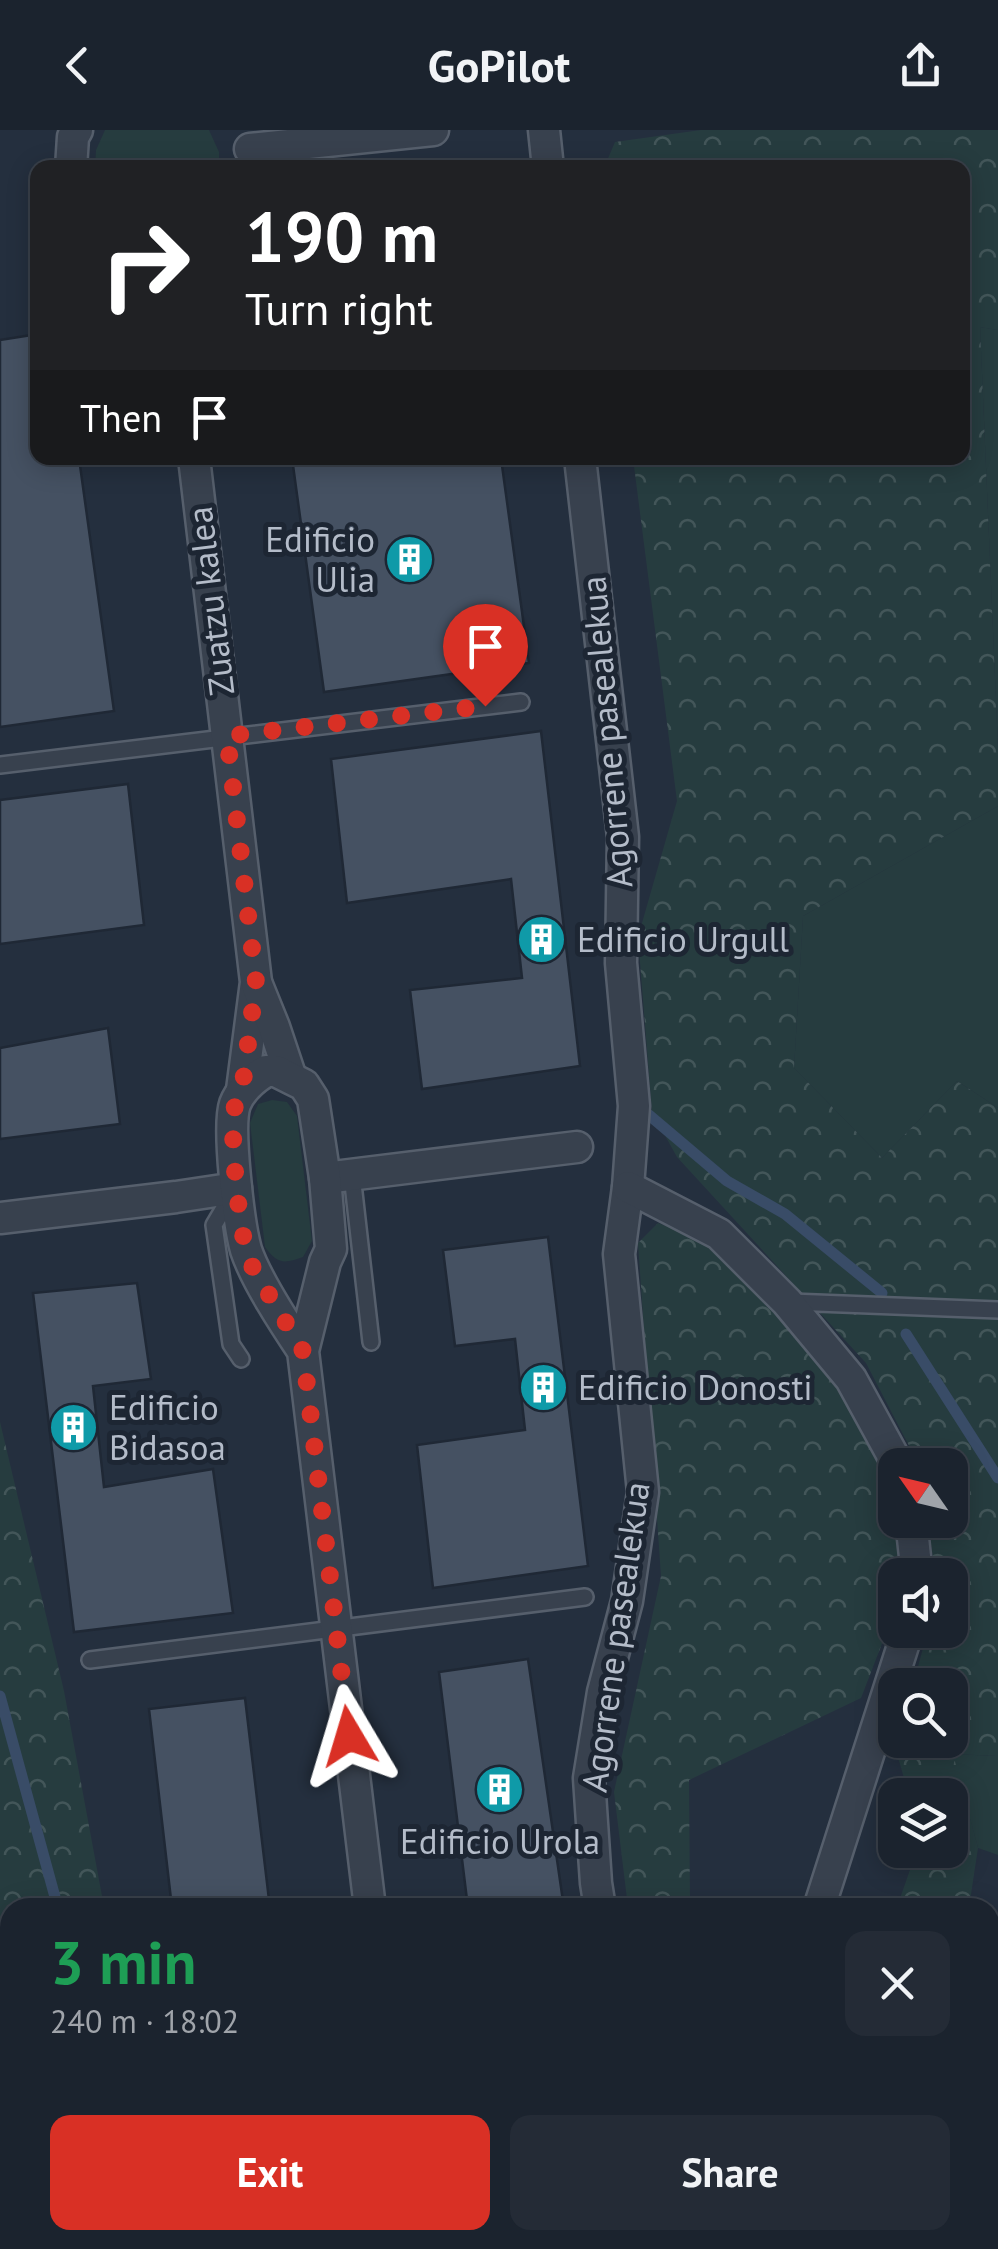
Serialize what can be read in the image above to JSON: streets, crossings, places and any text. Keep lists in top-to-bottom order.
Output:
{
  "streets": {
    "street": ["Zuatzu kalea", "Agorrene pasealekua"]
  },
  "places": {
    "building": [
      "Edificio Ulia",
      "Edificio Urgull",
      "Edificio Donosti",
      "Edificio Bidasoa",
      "Edificio Urola"
    ]
  },
  "north": "top left",
  "page": {
    "header": "GoPilot",
    "turn": ["190 m", "Turn right"],
    "then": "Then",
    "heading": ["3 min", "240 m · 18:02"],
    "buttons": ["Exit", "Share"]
  }
}
